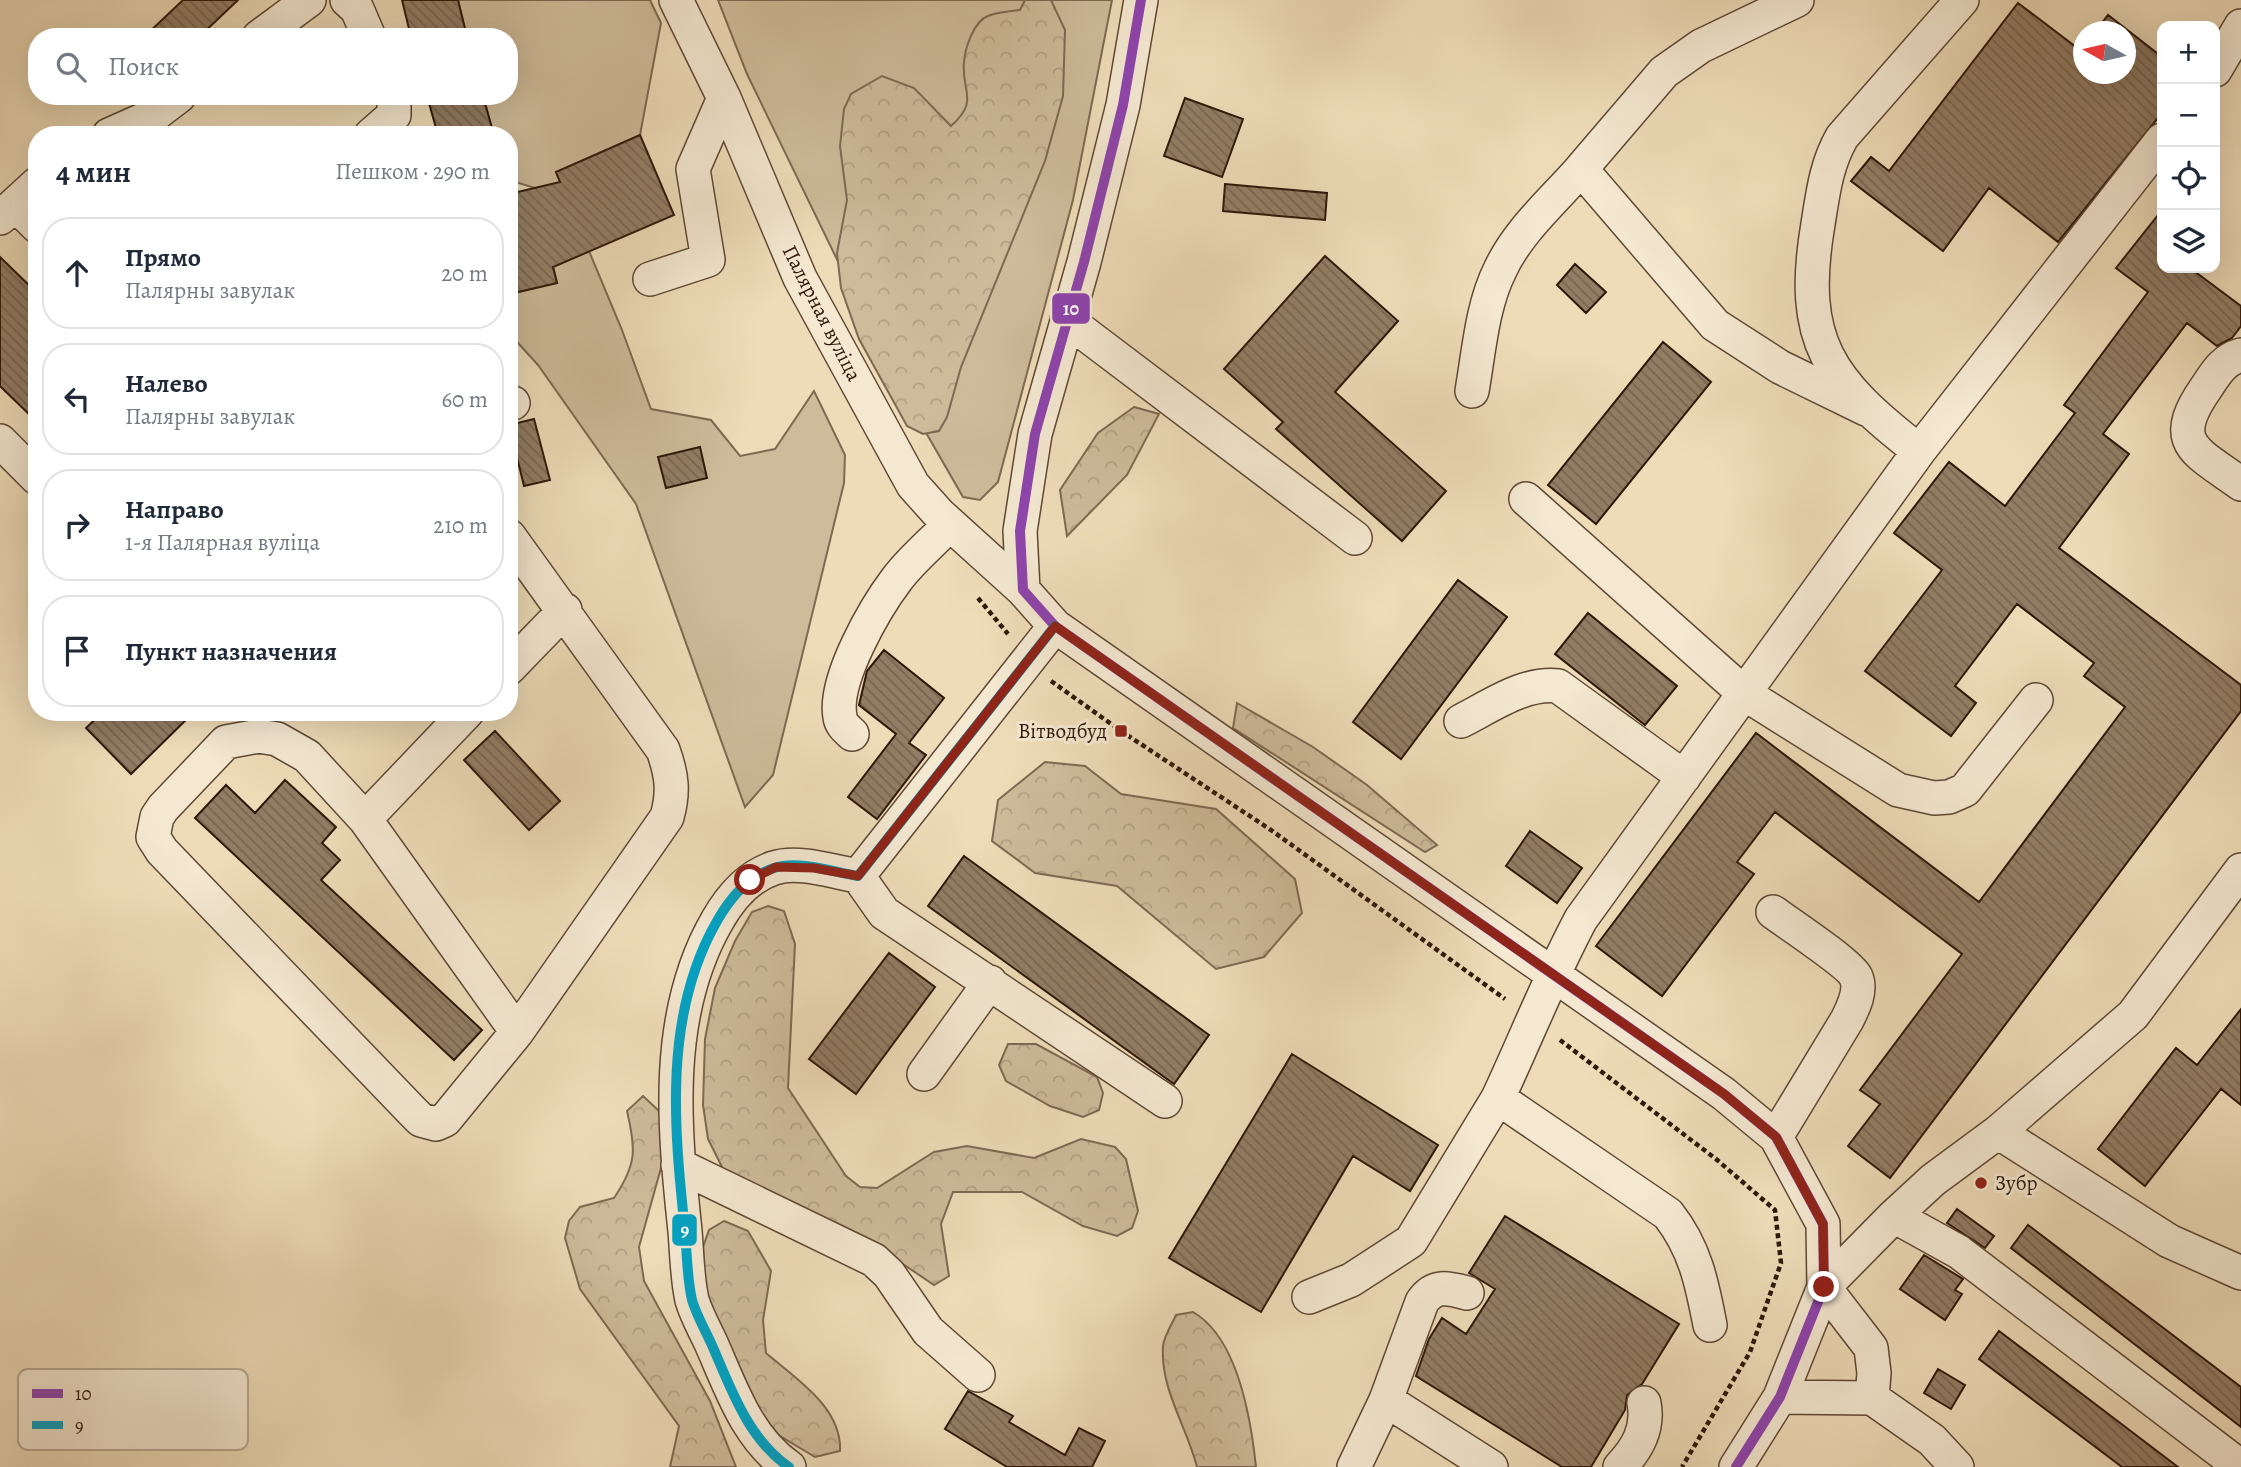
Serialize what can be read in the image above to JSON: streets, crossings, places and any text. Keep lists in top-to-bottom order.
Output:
{
  "streets": {
    "street": ["Палярная вуліца"]
  },
  "places": {
    "transit": ["Вітводбуд"],
    "other": ["Зубр"]
  },
  "lines": ["transit line 10", "transit line 9"],
  "legend": ["10", "9"],
  "north": "left",
  "page": {
    "map_buttons": ["+", "−"],
    "search": "Поиск",
    "heading": ["4 мин", "Пешком · 290 m"],
    "list": [
      ["Прямо", "Палярны завулак", "20 m"],
      ["Налево", "Палярны завулак", "60 m"],
      ["Направо", "1-я Палярная вуліца", "210 m"],
      "Пункт назначения"
    ]
  }
}
